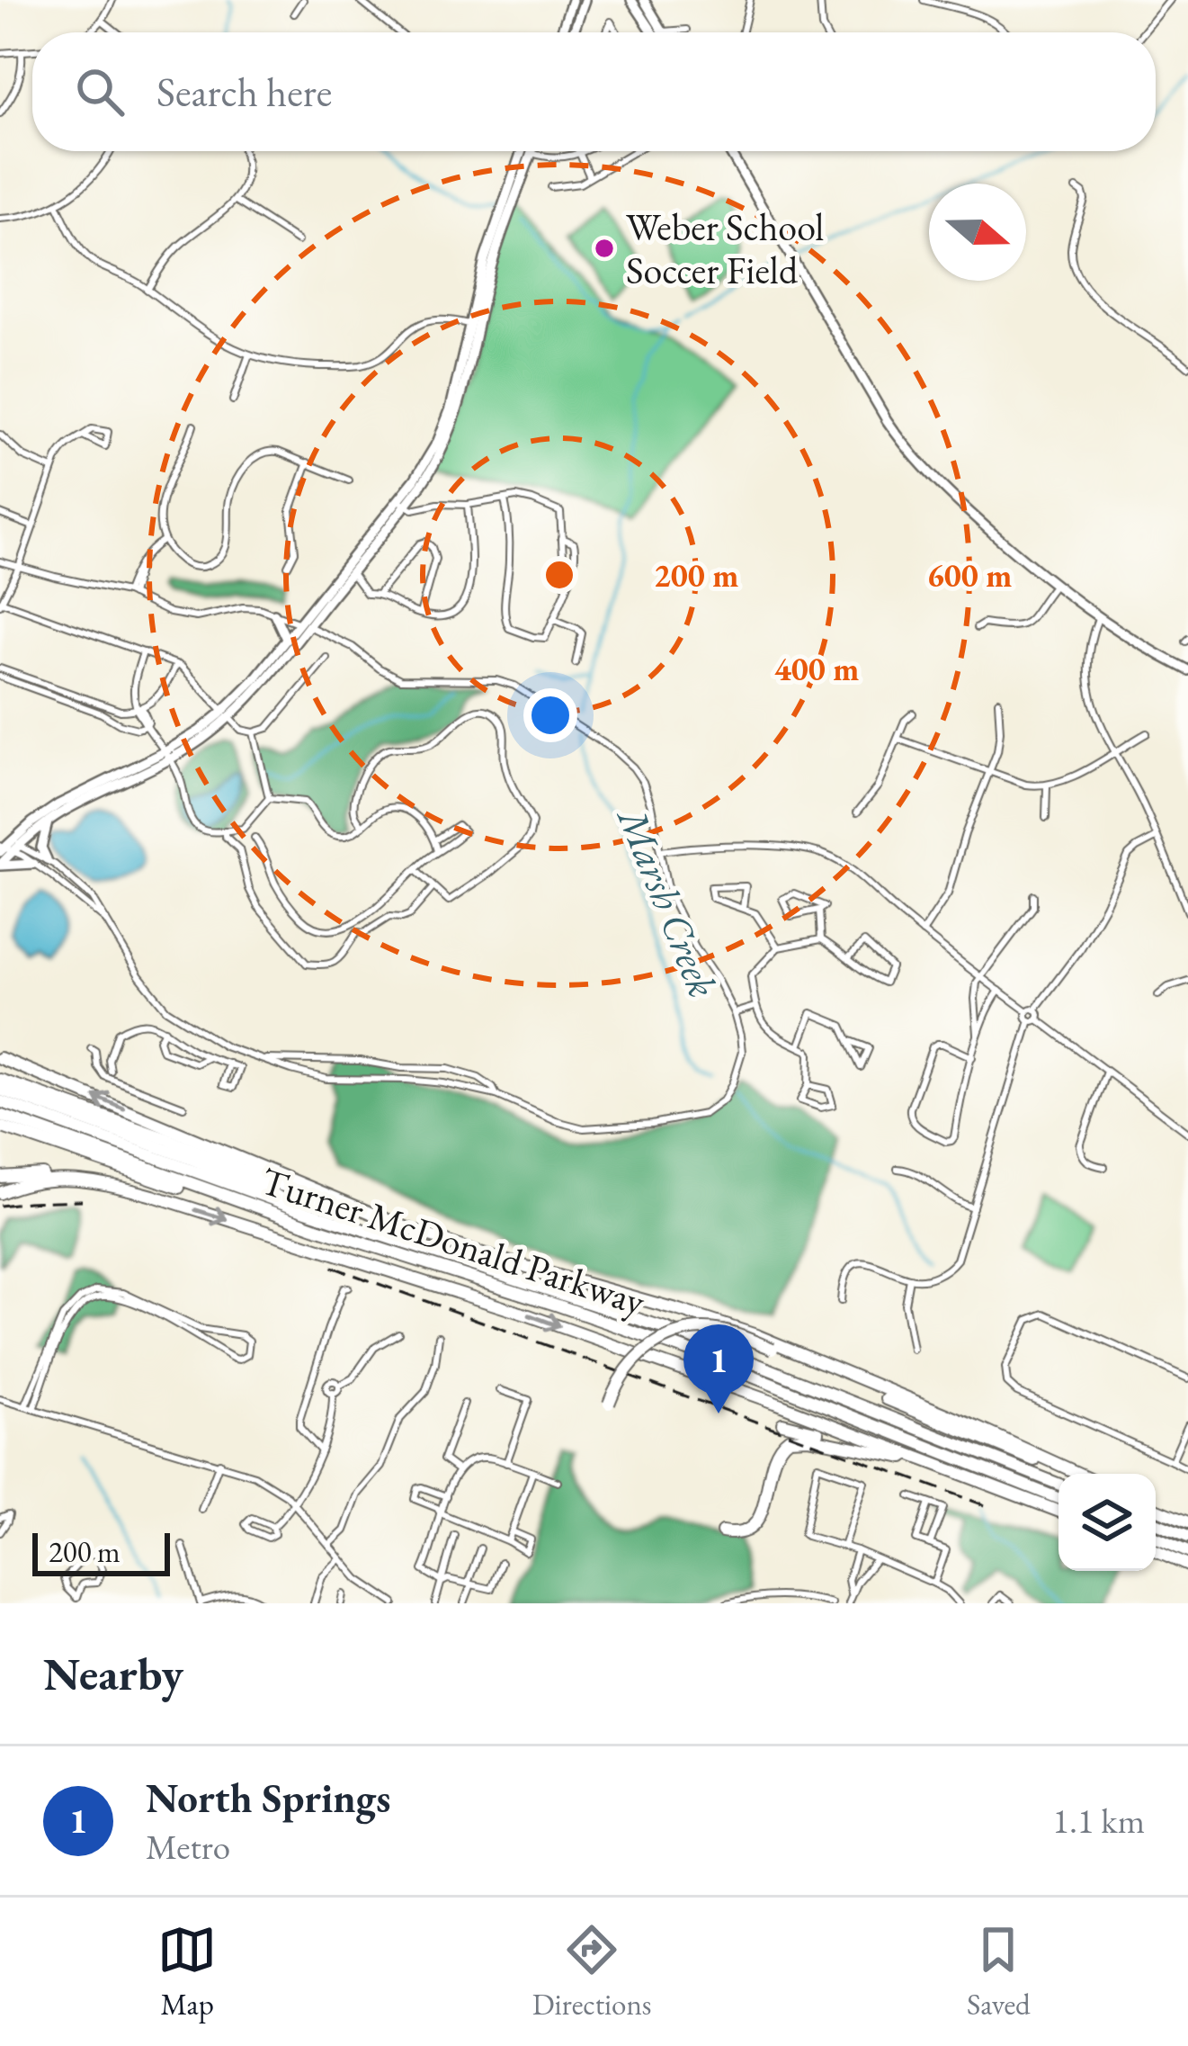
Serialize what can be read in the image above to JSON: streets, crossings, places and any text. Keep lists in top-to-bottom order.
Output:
{
  "streets": {
    "highway": ["Turner McDonald Parkway"]
  },
  "water": ["Marsh Creek"],
  "places": ["Weber School Soccer Field"],
  "scale_bar": "200 m",
  "north": "right",
  "page": {
    "search": "Search here",
    "pins": "1",
    "scale": "200 m",
    "heading": "Nearby",
    "list": [
      {
        "mark": "1",
        "name": "North Springs",
        "note": "Metro",
        "value": "1.1 km"
      }
    ],
    "nav": ["Map", "Directions", "Saved"]
  },
  "rings": ["200 m", "600 m", "400 m"]
}
